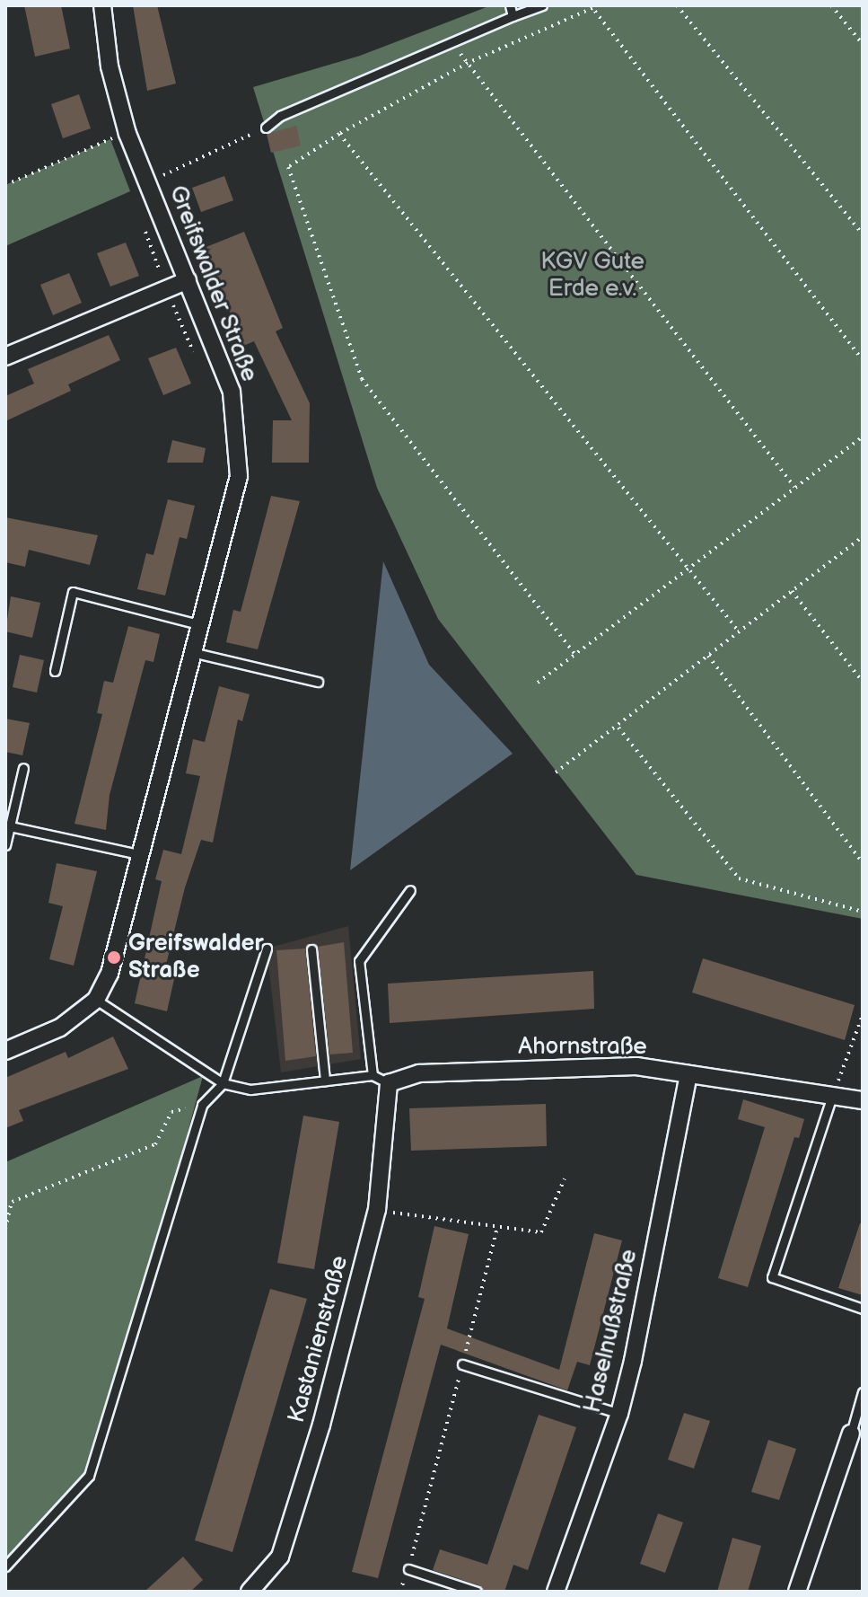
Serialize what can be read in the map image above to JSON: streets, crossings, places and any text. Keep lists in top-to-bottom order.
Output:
{
  "streets": {
    "street": [
      "Greifswalder Straße",
      "Ahornstraße",
      "Haselnußstraße",
      "Kastanienstraße"
    ]
  },
  "crossings": [
    ["Ahornstraße", "Haselnußstraße"],
    ["Ahornstraße", "Kastanienstraße"]
  ],
  "parks": ["KGV Gute Erde e.v."],
  "places": ["Greifswalder Straße"]
}
